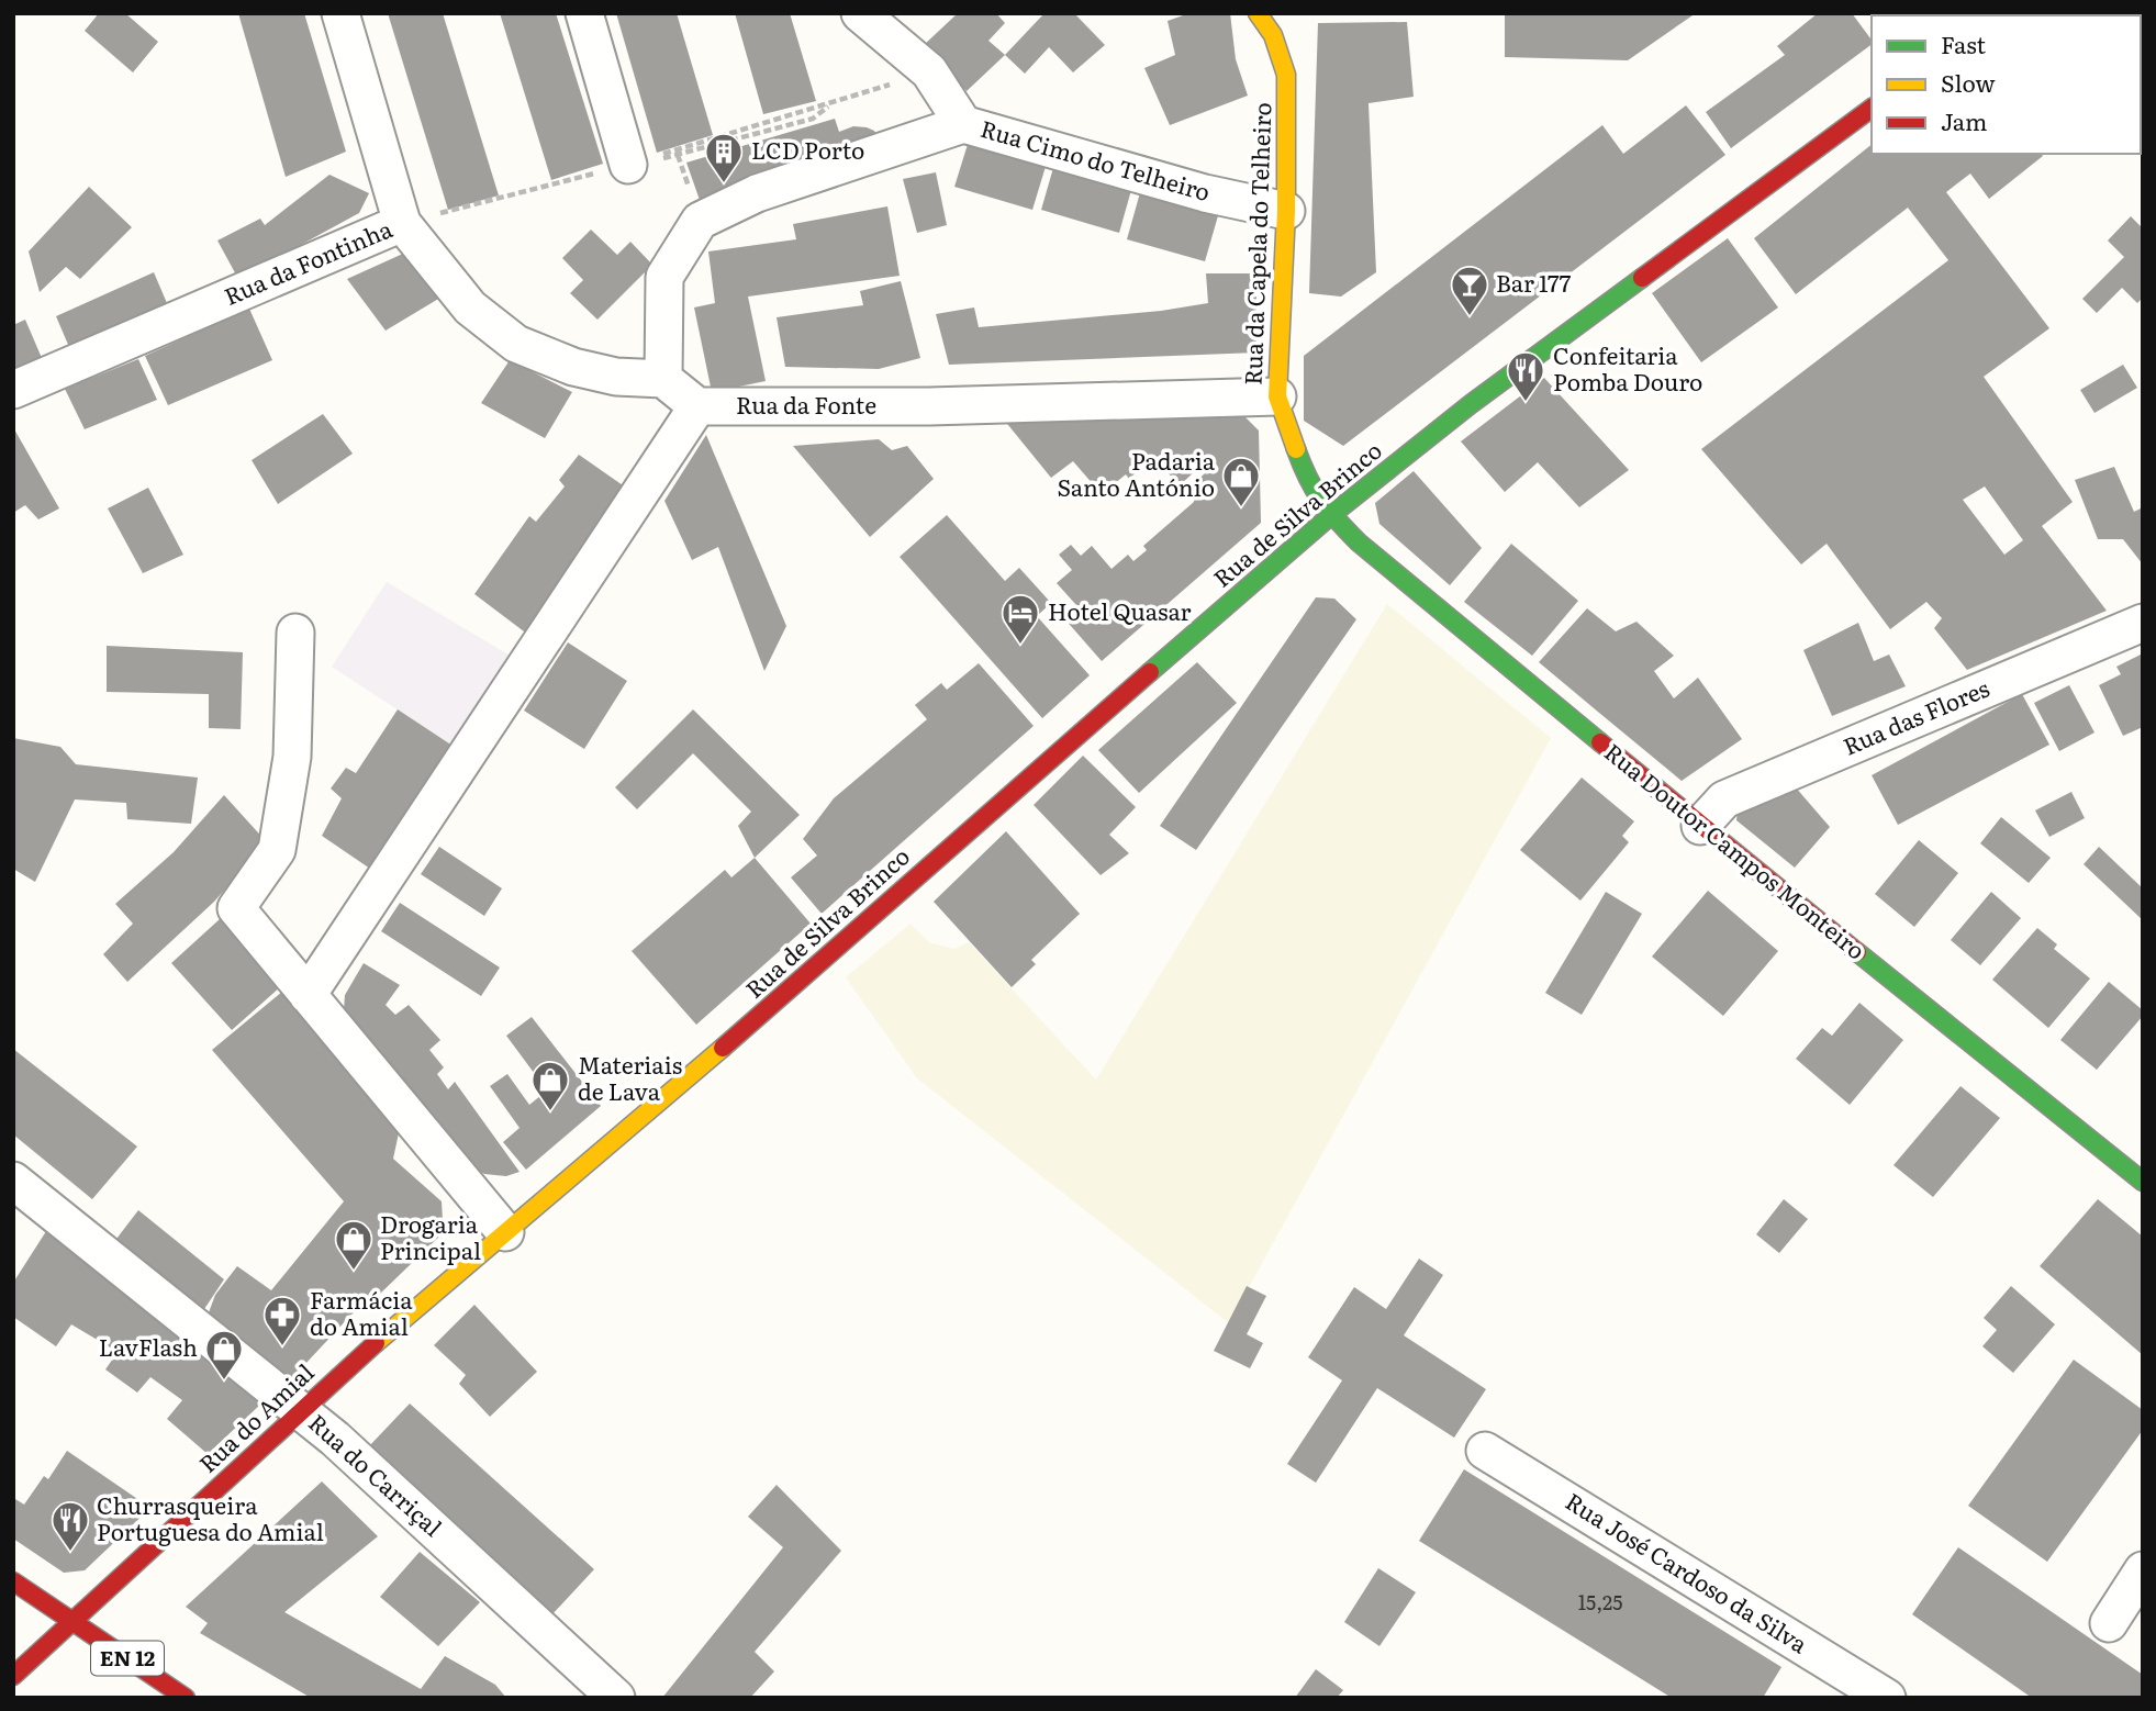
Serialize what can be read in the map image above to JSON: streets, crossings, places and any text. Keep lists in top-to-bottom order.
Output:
{
  "streets": {
    "main road": [
      "Rua da Capela do Telheiro",
      "Rua de Silva Brinco",
      "Rua Doutor Campos Monteiro",
      "Rua do Amial",
      "EN 12"
    ],
    "street": [
      "Rua Cimo do Telheiro",
      "Rua da Fontinha",
      "Rua da Fonte",
      "Rua das Flores",
      "Rua do Carriçal",
      "Rua José Cardoso da Silva"
    ]
  },
  "crossings": [
    ["Rua Cimo do Telheiro", "Rua da Capela do Telheiro"],
    ["Rua da Capela do Telheiro", "Rua da Fonte"],
    ["Rua da Capela do Telheiro", "Rua de Silva Brinco"],
    ["Rua da Capela do Telheiro", "Rua Doutor Campos Monteiro"],
    ["Rua de Silva Brinco", "Rua Doutor Campos Monteiro"],
    ["Rua de Silva Brinco", "Rua do Amial"],
    ["Rua das Flores", "Rua Doutor Campos Monteiro"],
    ["Rua do Amial", "Rua do Carriçal"],
    ["Rua do Amial", "EN 12"]
  ],
  "places": {
    "building": ["LCD Porto"],
    "bar": ["Bar 177"],
    "restaurant": ["Confeitaria Pomba Douro", "Churrasqueira Portuguesa do Amial"],
    "shop": [
      "Padaria Santo António",
      "Materiais de Lava",
      "Drogaria Principal",
      "LavFlash"
    ],
    "hotel": ["Hotel Quasar"],
    "pharmacy": ["Farmácia do Amial"]
  },
  "house_numbers": ["15,25"],
  "legend": ["Fast", "Slow", "Jam"]
}
